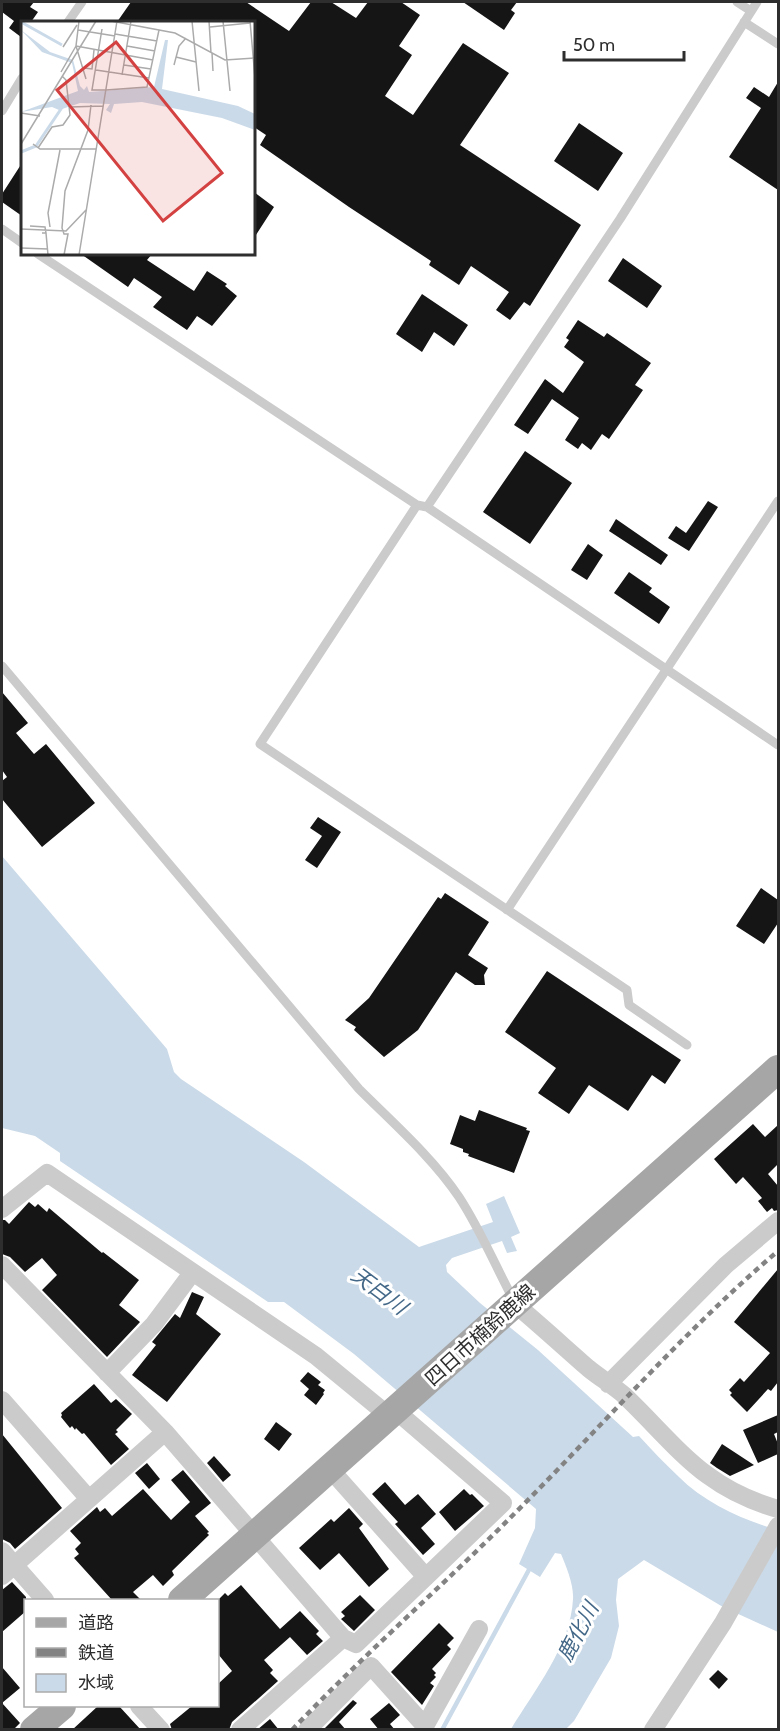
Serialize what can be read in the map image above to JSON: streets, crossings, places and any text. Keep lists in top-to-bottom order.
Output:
{
  "streets": {
    "main road": ["四日市楠鈴鹿線"]
  },
  "water": ["天白川", "鹿化川"],
  "legend": ["道路", "鉄道", "水域"],
  "scale_bar": "50 m"
}
